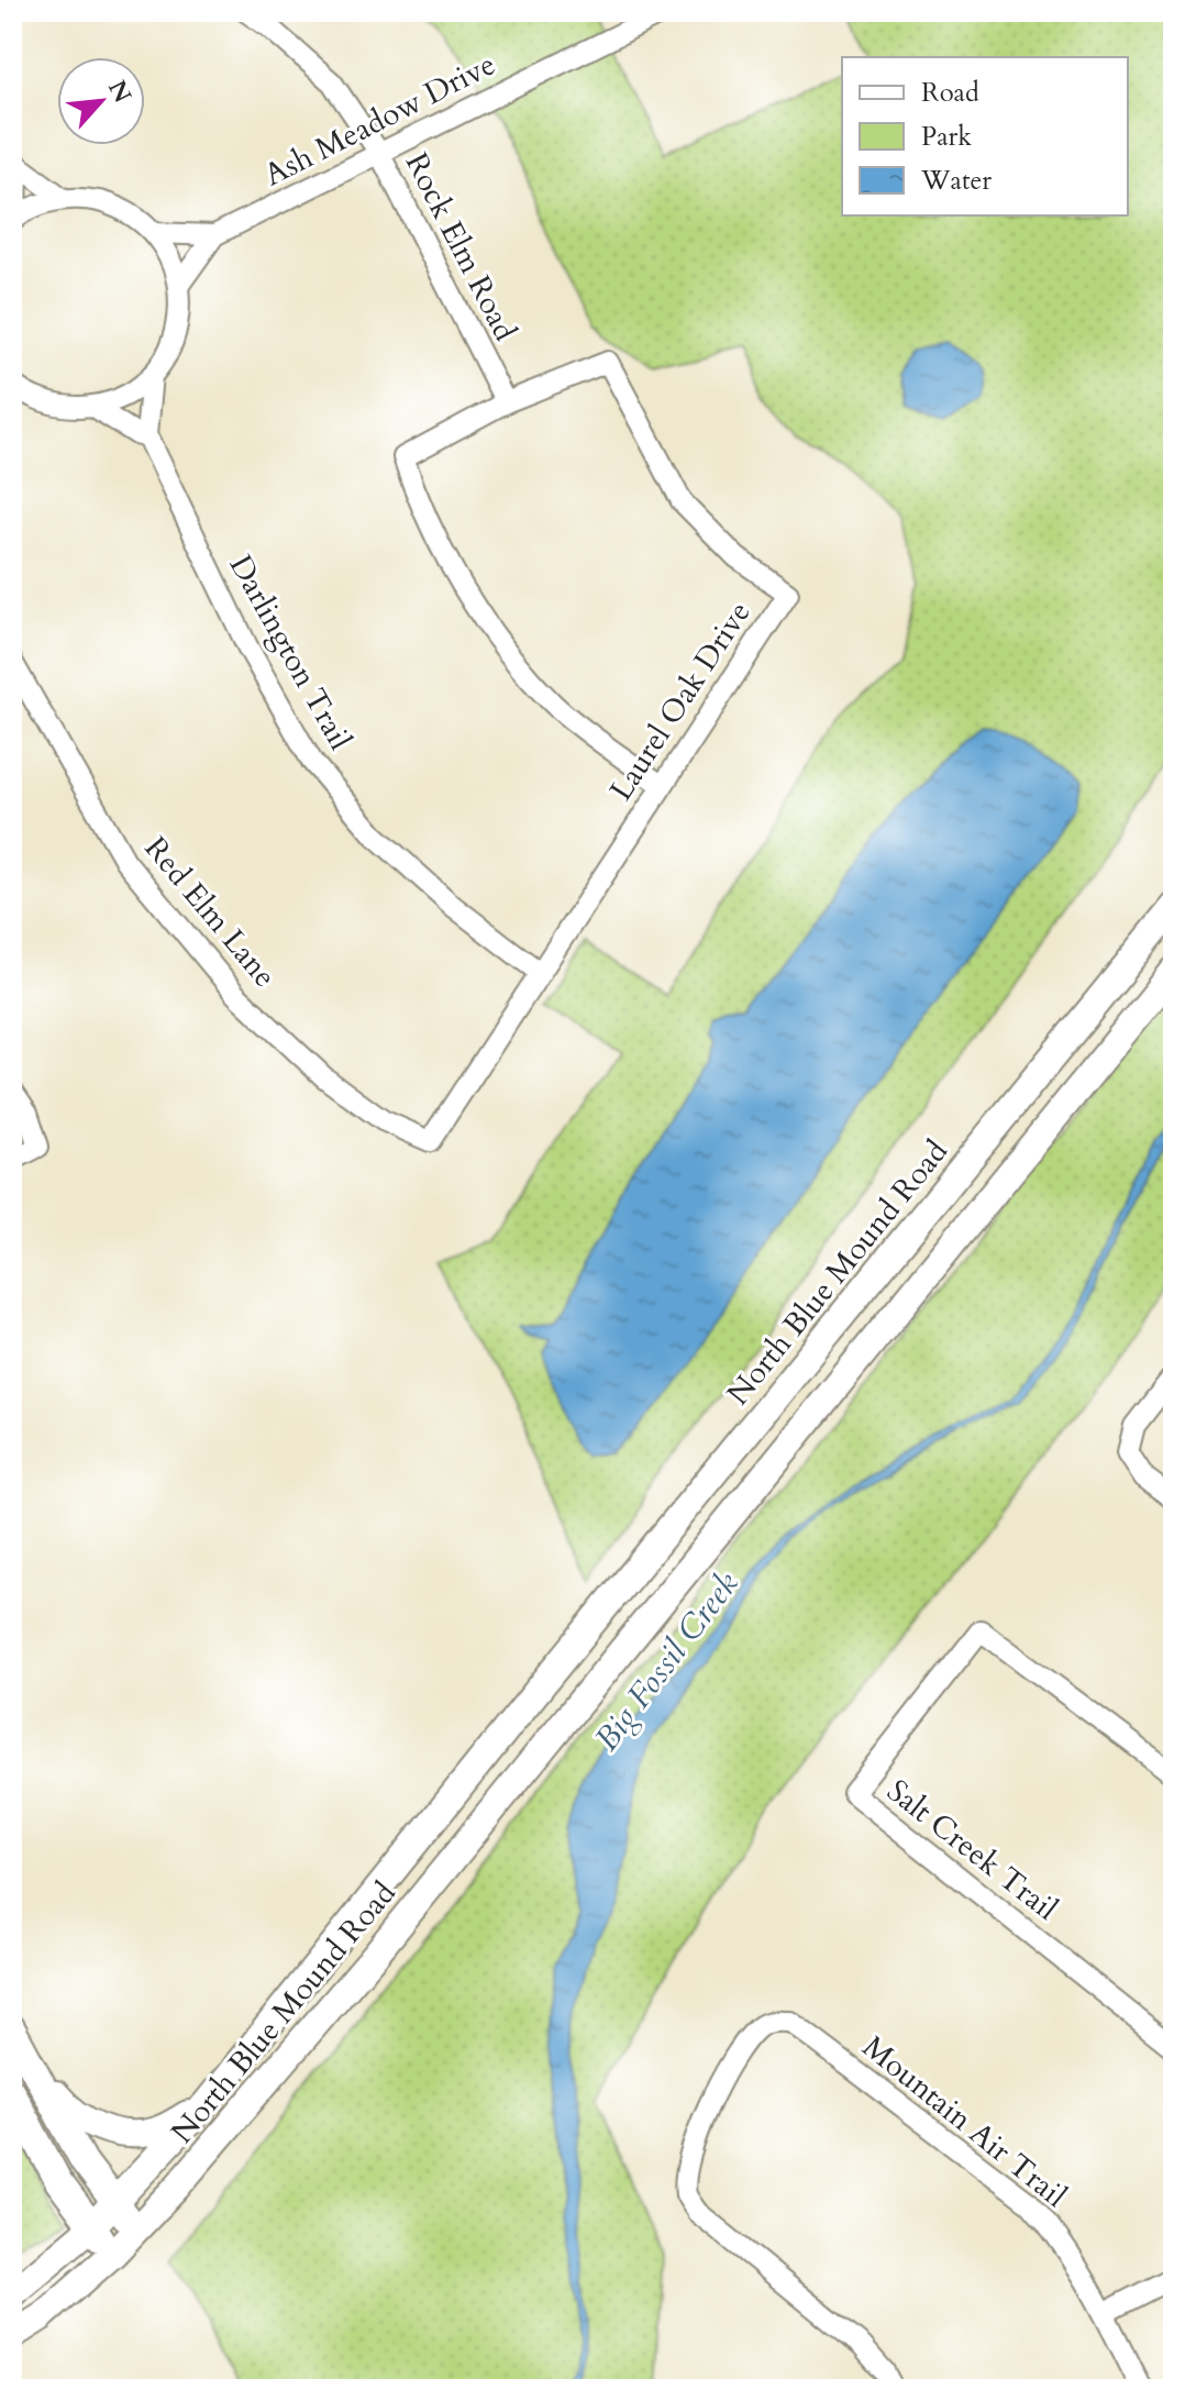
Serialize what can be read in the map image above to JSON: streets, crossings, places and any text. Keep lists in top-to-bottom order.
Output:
{
  "streets": {
    "main road": ["North Blue Mound Road"],
    "street": [
      "Ash Meadow Drive",
      "Rock Elm Road",
      "Darlington Trail",
      "Laurel Oak Drive",
      "Red Elm Lane",
      "Salt Creek Trail",
      "Mountain Air Trail"
    ]
  },
  "crossings": [
    ["Ash Meadow Drive", "Rock Elm Road"],
    ["Rock Elm Road", "Laurel Oak Drive"],
    ["Darlington Trail", "Laurel Oak Drive"],
    ["Laurel Oak Drive", "Red Elm Lane"]
  ],
  "water": ["Big Fossil Creek"],
  "legend": ["Road", "Park", "Water"],
  "north": "top right"
}
